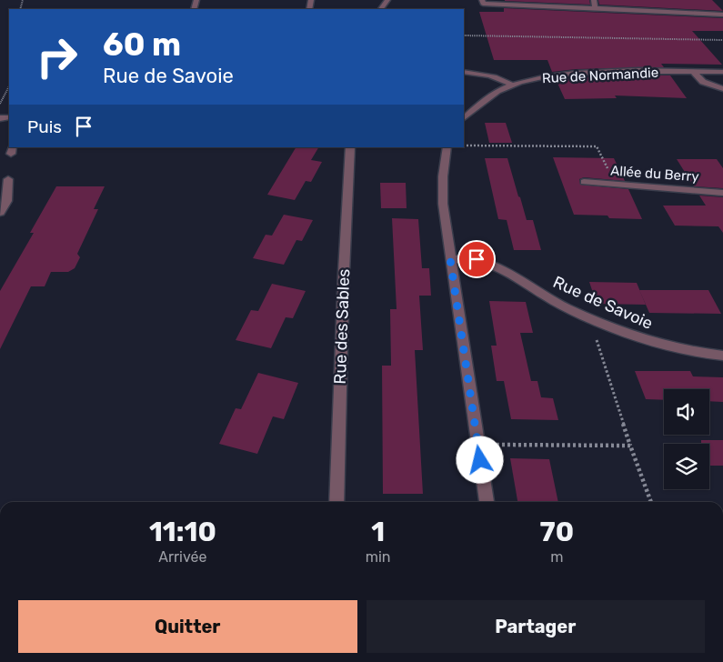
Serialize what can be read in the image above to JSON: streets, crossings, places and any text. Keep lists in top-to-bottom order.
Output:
{
  "streets": {
    "street": [
      "Rue de Normandie",
      "Allée du Berry",
      "Rue de Savoie",
      "Rue des Sables"
    ]
  },
  "page": {
    "turn": ["60 m", "Rue de Savoie"],
    "then": "Puis",
    "eta": [
      "11:10",
      "Arrivée",
      "1",
      "min",
      "70",
      "m"
    ],
    "buttons": ["Quitter", "Partager"]
  }
}
